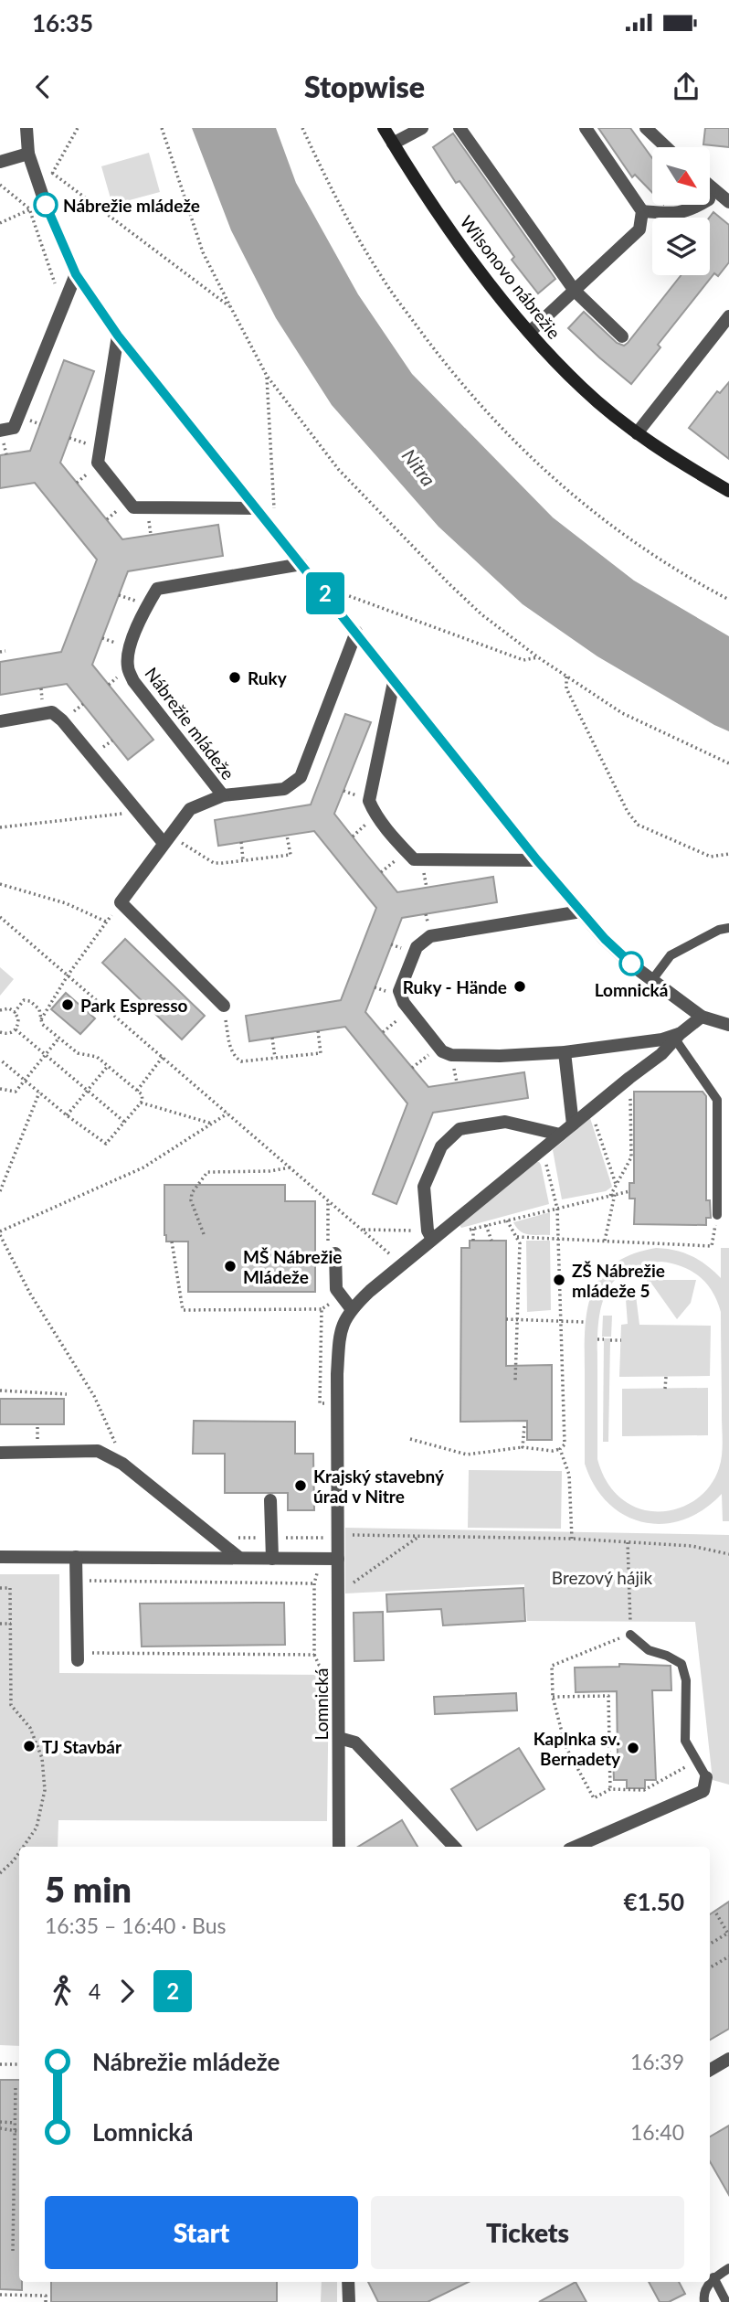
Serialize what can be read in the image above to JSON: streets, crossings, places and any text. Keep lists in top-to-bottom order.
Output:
{
  "streets": {
    "street": ["Wilsonovo nábrežie", "Nábrežie mládeže", "Lomnická"]
  },
  "water": ["Nitra"],
  "parks": ["Brezový hájik"],
  "places": [
    "Nábrežie mládeže",
    "Ruky",
    "Lomnická",
    "Ruky - Hände",
    "Park Espresso",
    "MŠ Nábrežie Mládeže",
    "ZŠ Nábrežie mládeže 5",
    "Krajský stavebný úrad v Nitre",
    "TJ Stavbár",
    "Kaplnka sv. Bernadety"
  ],
  "lines": ["bus line 2"],
  "north": "bottom right",
  "page": {
    "status": "16:35",
    "header": "Stopwise",
    "on_map": "2",
    "heading": ["5 min", "16:35 – 16:40 · Bus", "€1.50"],
    "legs": ["4", "2"],
    "list": [
      {
        "name": "Nábrežie mládeže",
        "value": "16:39"
      },
      {
        "name": "Lomnická",
        "value": "16:40"
      }
    ],
    "buttons": ["Start", "Tickets"]
  }
}
